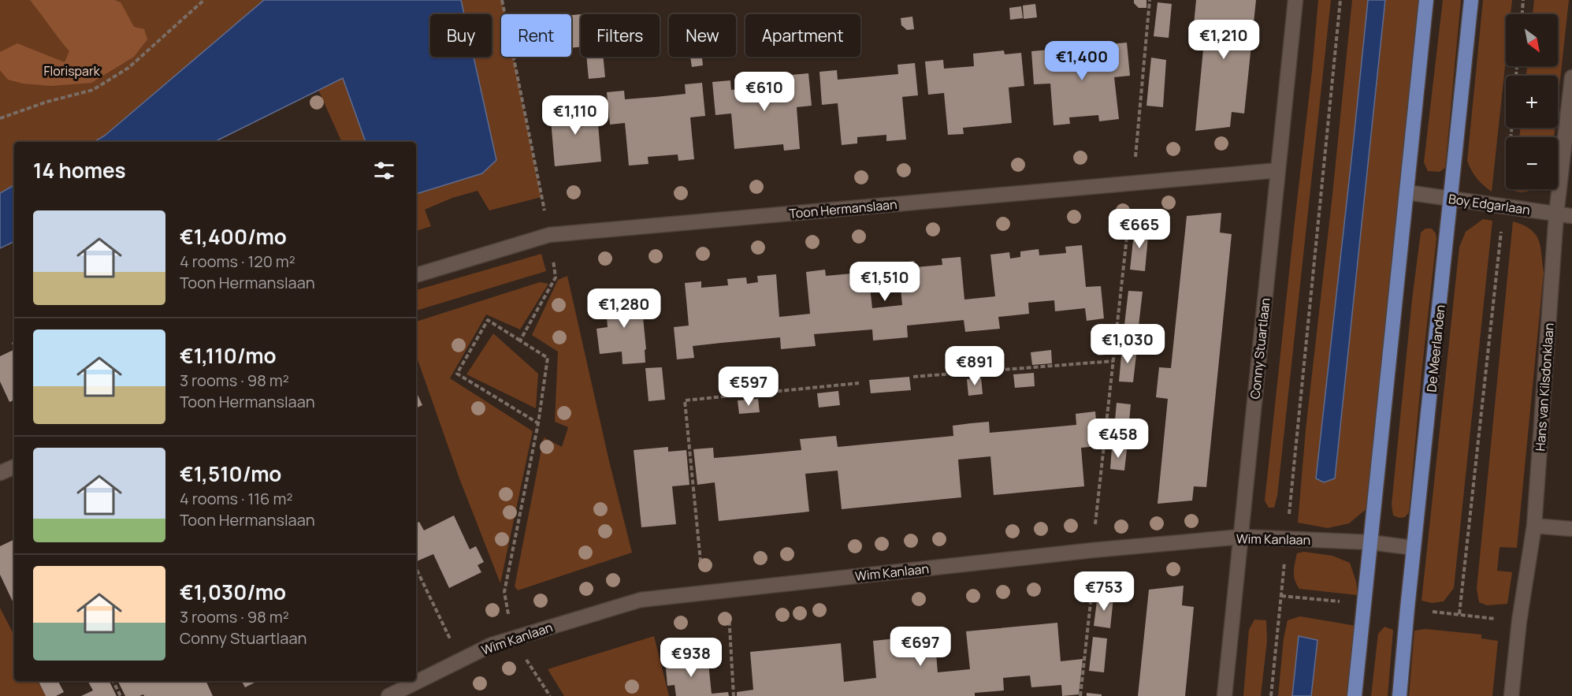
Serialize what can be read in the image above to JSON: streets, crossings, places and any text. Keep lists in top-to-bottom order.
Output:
{
  "streets": {
    "main road": ["De Meerlanden"],
    "street": [
      "Boy Edgarlaan",
      "Toon Hermanslaan",
      "Conny Stuartlaan",
      "Hans van Kilsdonklaan",
      "Wim Kanlaan"
    ]
  },
  "crossings": [
    ["Boy Edgarlaan", "De Meerlanden"],
    ["Boy Edgarlaan", "Hans van Kilsdonklaan"],
    ["Toon Hermanslaan", "Conny Stuartlaan"],
    ["Conny Stuartlaan", "Wim Kanlaan"],
    ["De Meerlanden", "Wim Kanlaan"]
  ],
  "parks": ["Florispark"],
  "north": "bottom right",
  "page": {
    "map_buttons": ["+", "−"],
    "chip": [
      "Buy",
      "Rent",
      "Filters",
      "New",
      "Apartment"
    ],
    "price": [
      "€1,210",
      "€1,400",
      "€610",
      "€1,110",
      "€665",
      "€1,510",
      "€1,280",
      "€1,030",
      "€891",
      "€597",
      "€458",
      "€753",
      "€697",
      "€938"
    ],
    "heading": "14 homes",
    "list": [
      {
        "name": "€1,400/mo",
        "note": "4 rooms · 120 m² · Toon Hermanslaan"
      },
      {
        "name": "€1,110/mo",
        "note": "3 rooms · 98 m² · Toon Hermanslaan"
      },
      {
        "name": "€1,510/mo",
        "note": "4 rooms · 116 m² · Toon Hermanslaan"
      },
      {
        "name": "€1,030/mo",
        "note": "3 rooms · 98 m² · Conny Stuartlaan"
      }
    ]
  }
}
